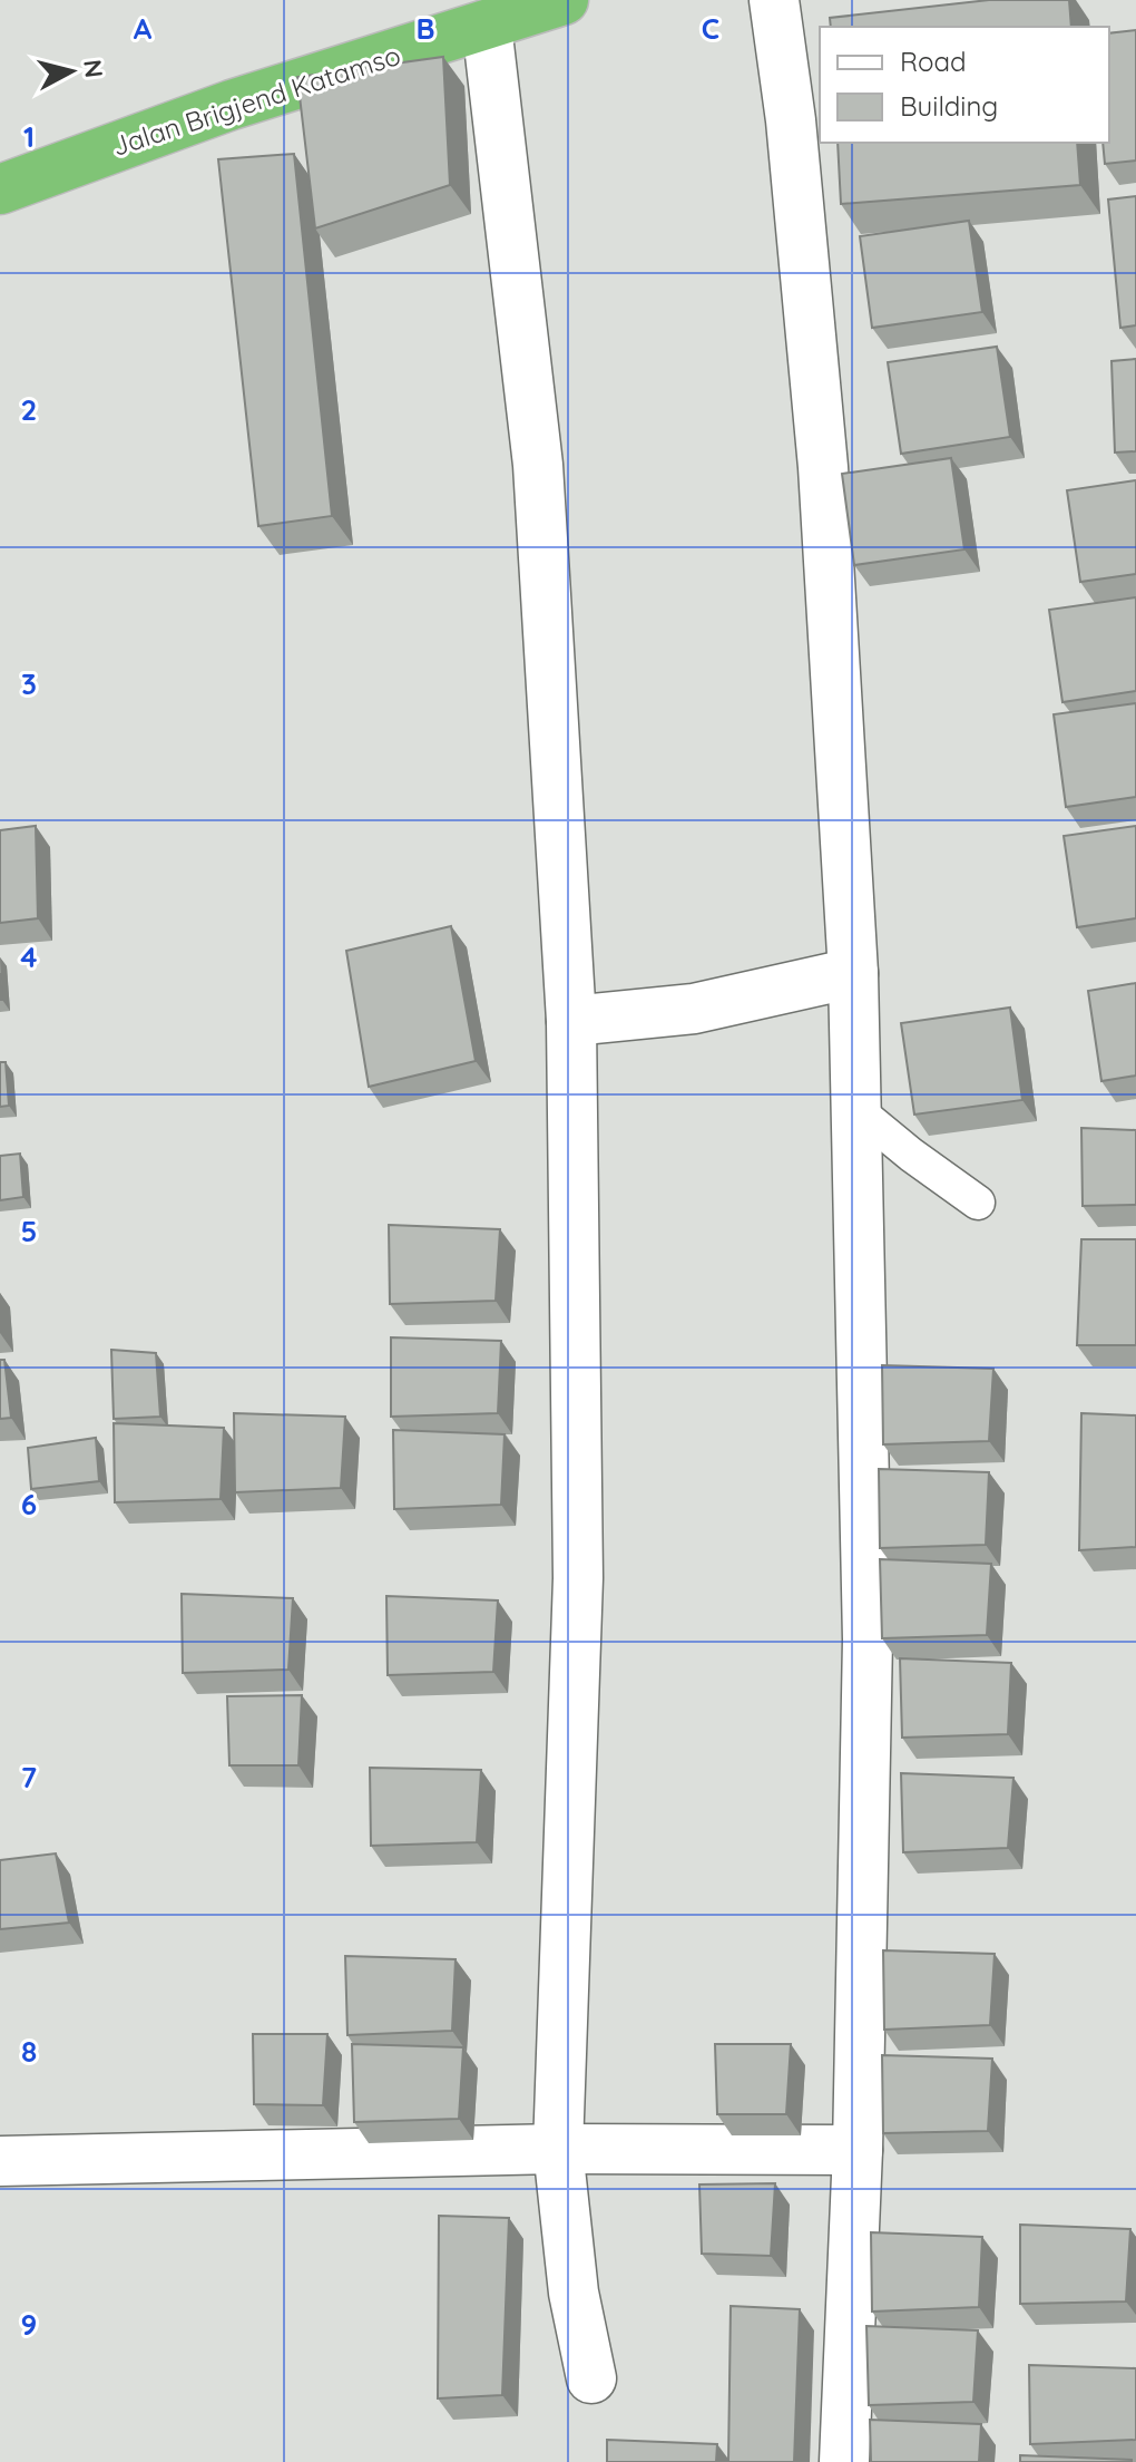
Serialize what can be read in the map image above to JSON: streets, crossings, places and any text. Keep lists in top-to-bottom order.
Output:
{
  "streets": {
    "highway": ["Jalan Brigjend Katamso"]
  },
  "legend": ["Road", "Building"],
  "north": "right",
  "grid": {
    "columns": ["A", "B", "C"],
    "rows": [
      "1",
      "2",
      "3",
      "4",
      "5",
      "6",
      "7",
      "8",
      "9"
    ]
  }
}
